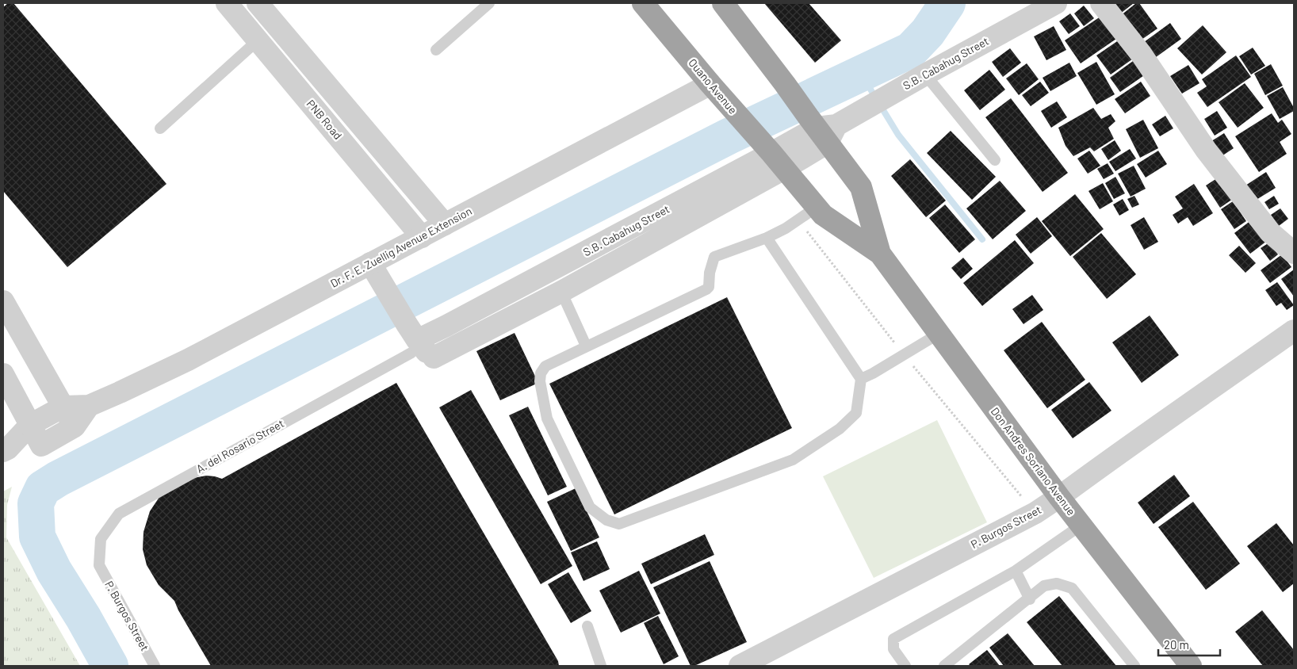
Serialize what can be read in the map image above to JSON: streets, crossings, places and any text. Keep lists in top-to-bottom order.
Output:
{
  "streets": {
    "highway": ["Ouano Avenue", "Don Andres Soriano Avenue"],
    "street": [
      "S.B. Cabahug Street",
      "PNB Road",
      "Dr. F. E. Zuellig Avenue Extension",
      "P. Burgos Street"
    ],
    "lane": ["A. del Rosario Street"]
  },
  "crossings": [
    ["S.B. Cabahug Street", "Ouano Avenue"],
    ["S.B. Cabahug Street", "A. del Rosario Street"],
    ["S.B. Cabahug Street", "Don Andres Soriano Avenue"],
    ["Ouano Avenue", "Dr. F. E. Zuellig Avenue Extension"],
    ["Ouano Avenue", "Don Andres Soriano Avenue"],
    ["PNB Road", "Dr. F. E. Zuellig Avenue Extension"],
    ["A. del Rosario Street", "P. Burgos Street"],
    ["Don Andres Soriano Avenue", "P. Burgos Street"]
  ],
  "scale_bar": "20 m"
}
